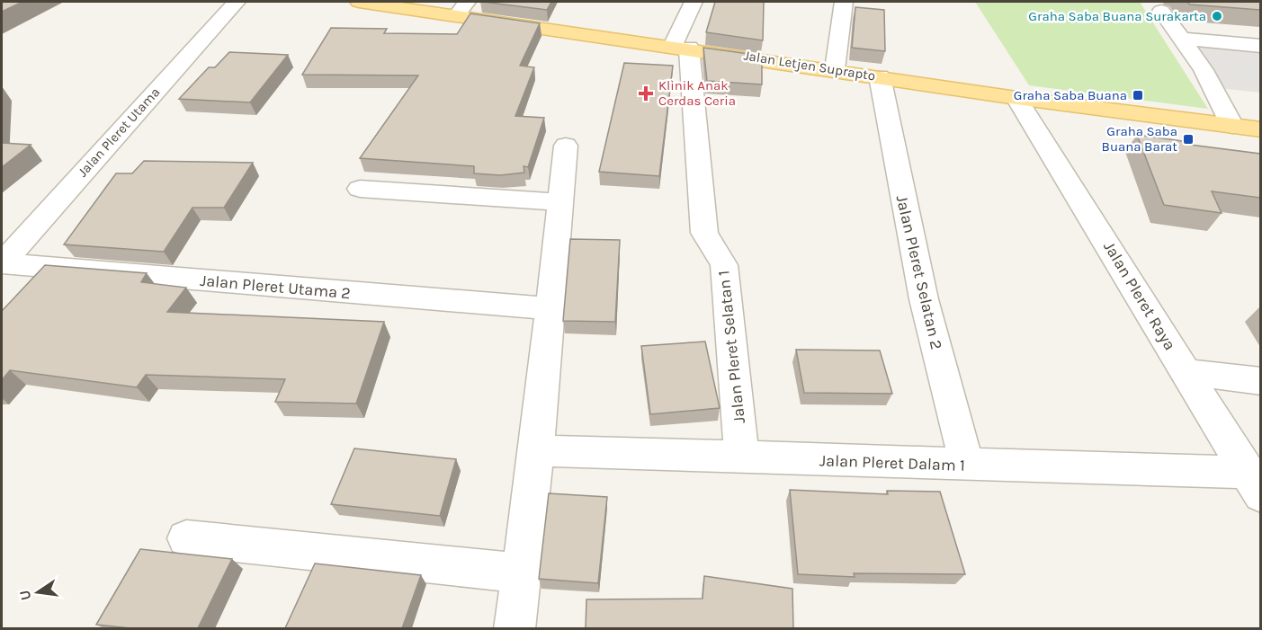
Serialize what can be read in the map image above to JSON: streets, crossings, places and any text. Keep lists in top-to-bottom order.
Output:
{
  "streets": {
    "main road": ["Jalan Letjen Suprapto"],
    "street": [
      "Jalan Pleret Utama",
      "Jalan Pleret Selatan 2",
      "Jalan Pleret Utama 2",
      "Jalan Pleret Raya",
      "Jalan Pleret Selatan 1",
      "Jalan Pleret Dalam 1"
    ]
  },
  "crossings": [
    ["Jalan Letjen Suprapto", "Jalan Pleret Selatan 2"],
    ["Jalan Letjen Suprapto", "Jalan Pleret Raya"],
    ["Jalan Letjen Suprapto", "Jalan Pleret Selatan 1"],
    ["Jalan Pleret Utama", "Jalan Pleret Utama 2"],
    ["Jalan Pleret Selatan 2", "Jalan Pleret Dalam 1"],
    ["Jalan Pleret Raya", "Jalan Pleret Dalam 1"],
    ["Jalan Pleret Selatan 1", "Jalan Pleret Dalam 1"]
  ],
  "places": {
    "other": ["Graha Saba Buana Surakarta"],
    "health": ["Klinik Anak Cerdas Ceria"],
    "transit": ["Graha Saba Buana", "Graha Saba Buana Barat"]
  },
  "north": "left"
}
